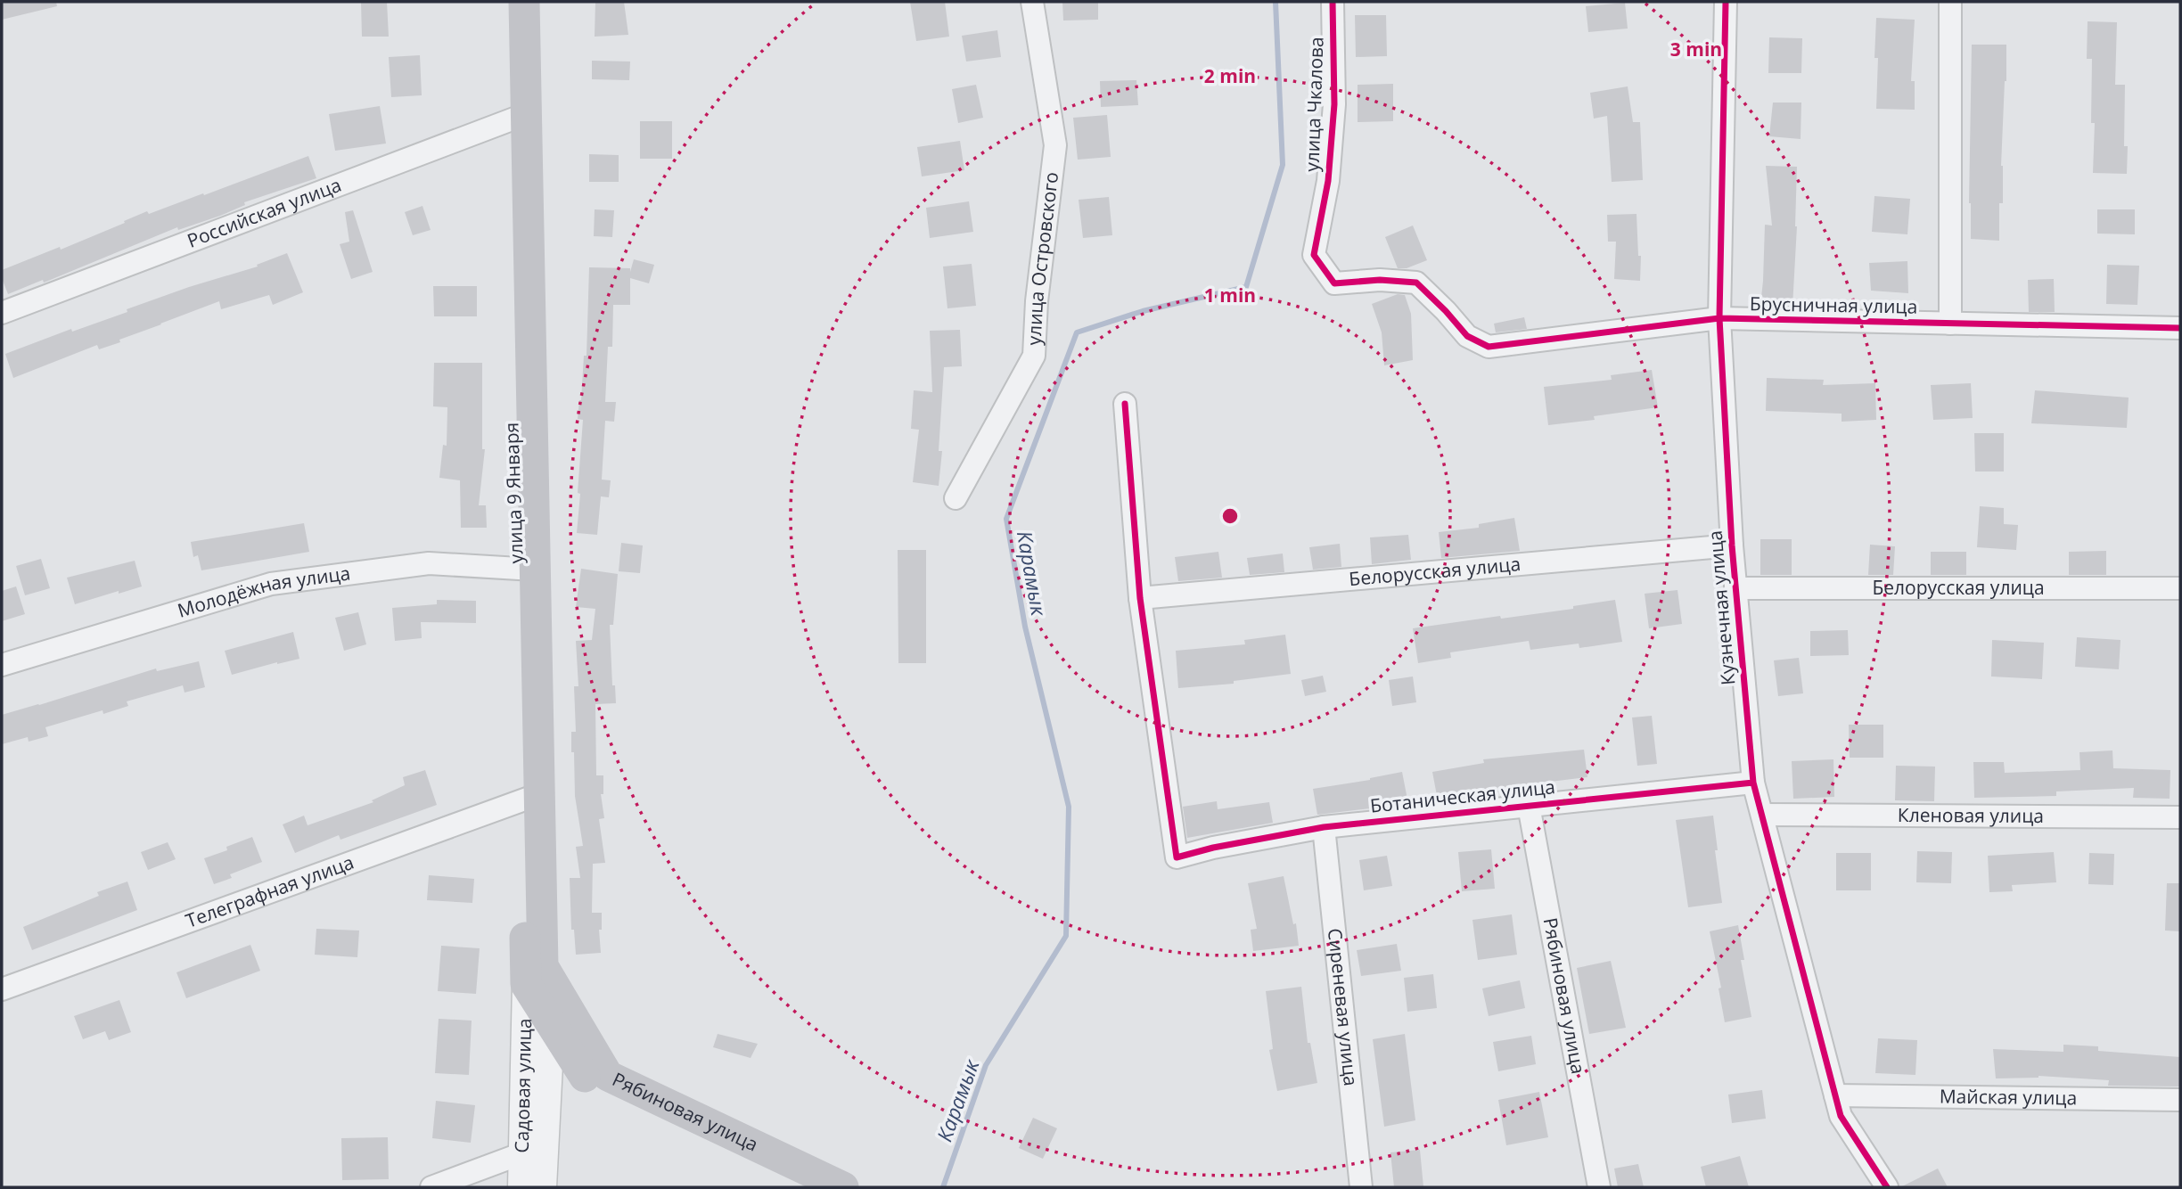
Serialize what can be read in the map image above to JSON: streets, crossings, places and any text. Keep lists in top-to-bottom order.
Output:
{
  "streets": {
    "main road": ["улица 9 Января", "Рябиновая улица"],
    "street": [
      "улица Чкалова",
      "Российская улица",
      "улица Островского",
      "Брусничная улица",
      "Белорусская улица",
      "Молодёжная улица",
      "Кузнечная улица",
      "Ботаническая улица",
      "Кленовая улица",
      "Телеграфная улица",
      "Сиреневая улица",
      "Садовая улица",
      "Майская улица"
    ]
  },
  "crossings": [
    ["улица Чкалова", "Брусничная улица"],
    ["Российская улица", "улица 9 Января"],
    ["Брусничная улица", "Кузнечная улица"],
    ["улица 9 Января", "Молодёжная улица"],
    ["улица 9 Января", "Телеграфная улица"],
    ["улица 9 Января", "Рябиновая улица"],
    ["улица 9 Января", "Садовая улица"],
    ["Белорусская улица", "Кузнечная улица"],
    ["Белорусская улица", "Ботаническая улица"],
    ["Кузнечная улица", "Ботаническая улица"],
    ["Кузнечная улица", "Кленовая улица"],
    ["Кузнечная улица", "Майская улица"],
    ["Ботаническая улица", "Рябиновая улица"],
    ["Ботаническая улица", "Сиреневая улица"],
    ["Рябиновая улица", "Садовая улица"]
  ],
  "water": ["Карамык"],
  "rings": ["3 min", "2 min", "1 min"]
}
